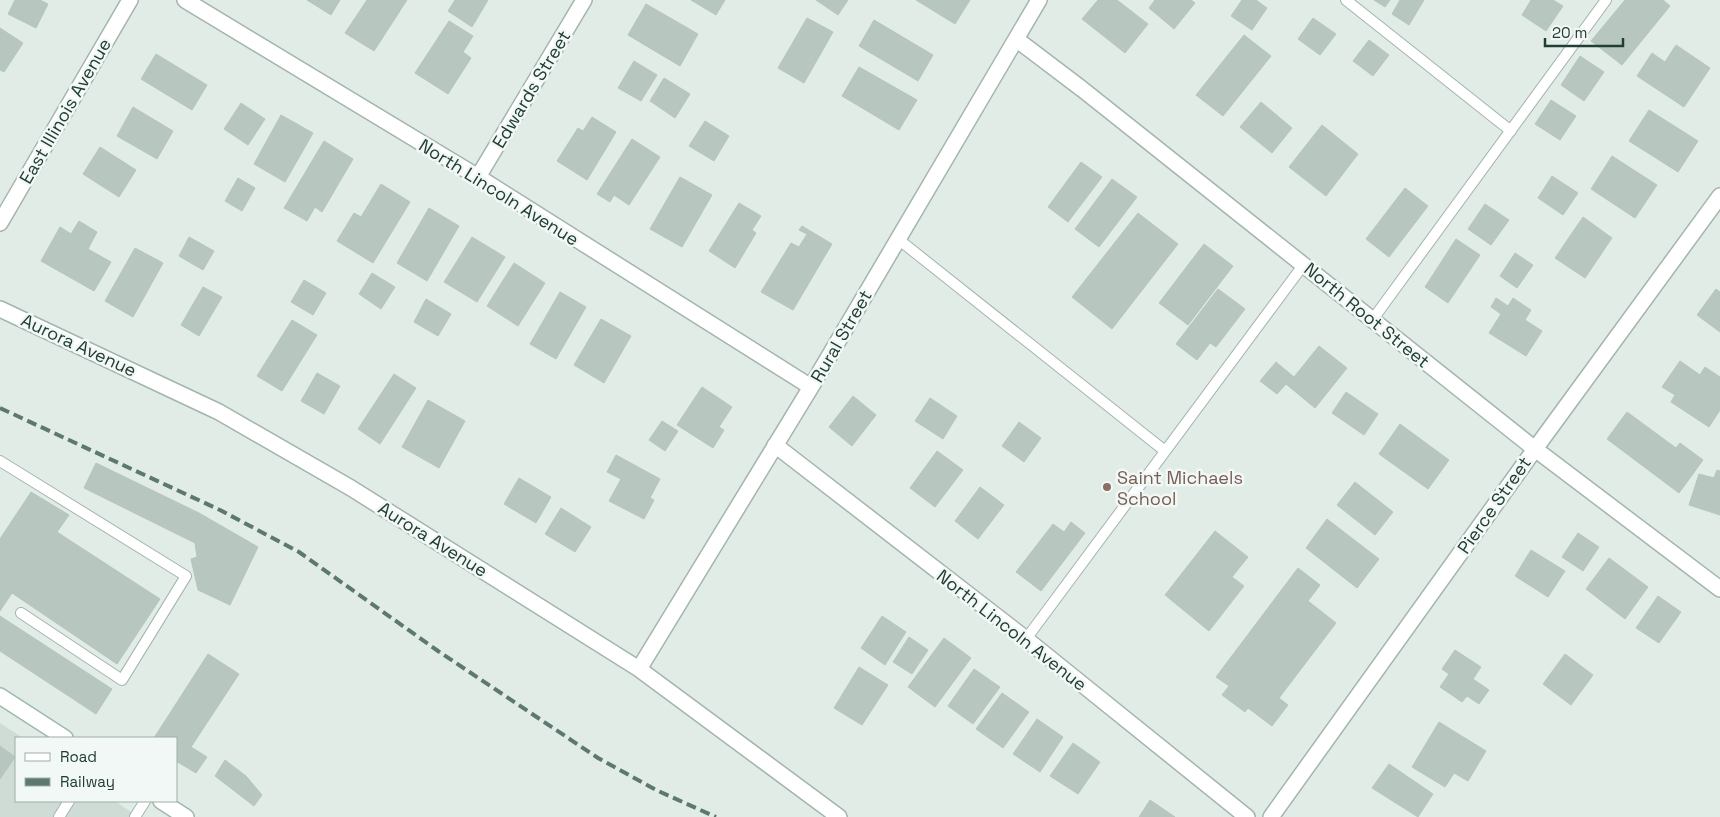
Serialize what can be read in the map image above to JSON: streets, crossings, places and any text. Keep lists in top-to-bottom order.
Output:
{
  "streets": {
    "street": [
      "Edwards Street",
      "East Illinois Avenue",
      "North Lincoln Avenue",
      "North Root Street",
      "Rural Street",
      "Aurora Avenue",
      "Pierce Street"
    ]
  },
  "crossings": [
    ["Edwards Street", "North Lincoln Avenue"],
    ["North Lincoln Avenue", "Rural Street"],
    ["North Root Street", "Rural Street"],
    ["North Root Street", "Pierce Street"],
    ["Rural Street", "Aurora Avenue"]
  ],
  "places": ["Saint Michaels School"],
  "legend": ["Road", "Railway"],
  "scale_bar": "20 m"
}
